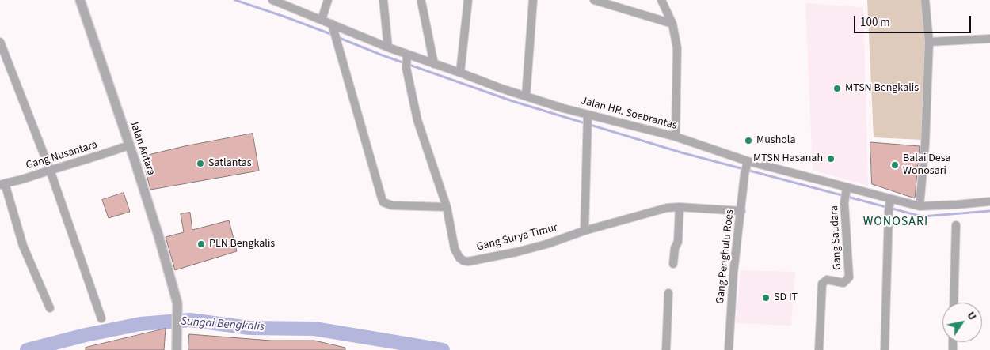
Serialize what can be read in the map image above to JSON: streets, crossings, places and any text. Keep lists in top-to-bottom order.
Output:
{
  "streets": {
    "street": [
      "Jalan HR. Soebrantas",
      "Jalan Antara",
      "Gang Nusantara",
      "Gang Surya Timur",
      "Gang Saudara",
      "Gang Penghulu Roes"
    ]
  },
  "crossings": [
    ["Jalan HR. Soebrantas", "Gang Surya Timur"],
    ["Jalan HR. Soebrantas", "Gang Saudara"],
    ["Jalan HR. Soebrantas", "Gang Penghulu Roes"],
    ["Jalan Antara", "Gang Nusantara"],
    ["Gang Surya Timur", "Gang Penghulu Roes"]
  ],
  "districts": ["WONOSARI"],
  "water": ["Sungai Bengkalis"],
  "places": [
    "MTSN Bengkalis",
    "Mushola",
    "MTSN Hasanah",
    "Satlantas",
    "Balai Desa Wonosari",
    "PLN Bengkalis",
    "SD IT"
  ],
  "scale_bar": "100 m",
  "north": "top right"
}
